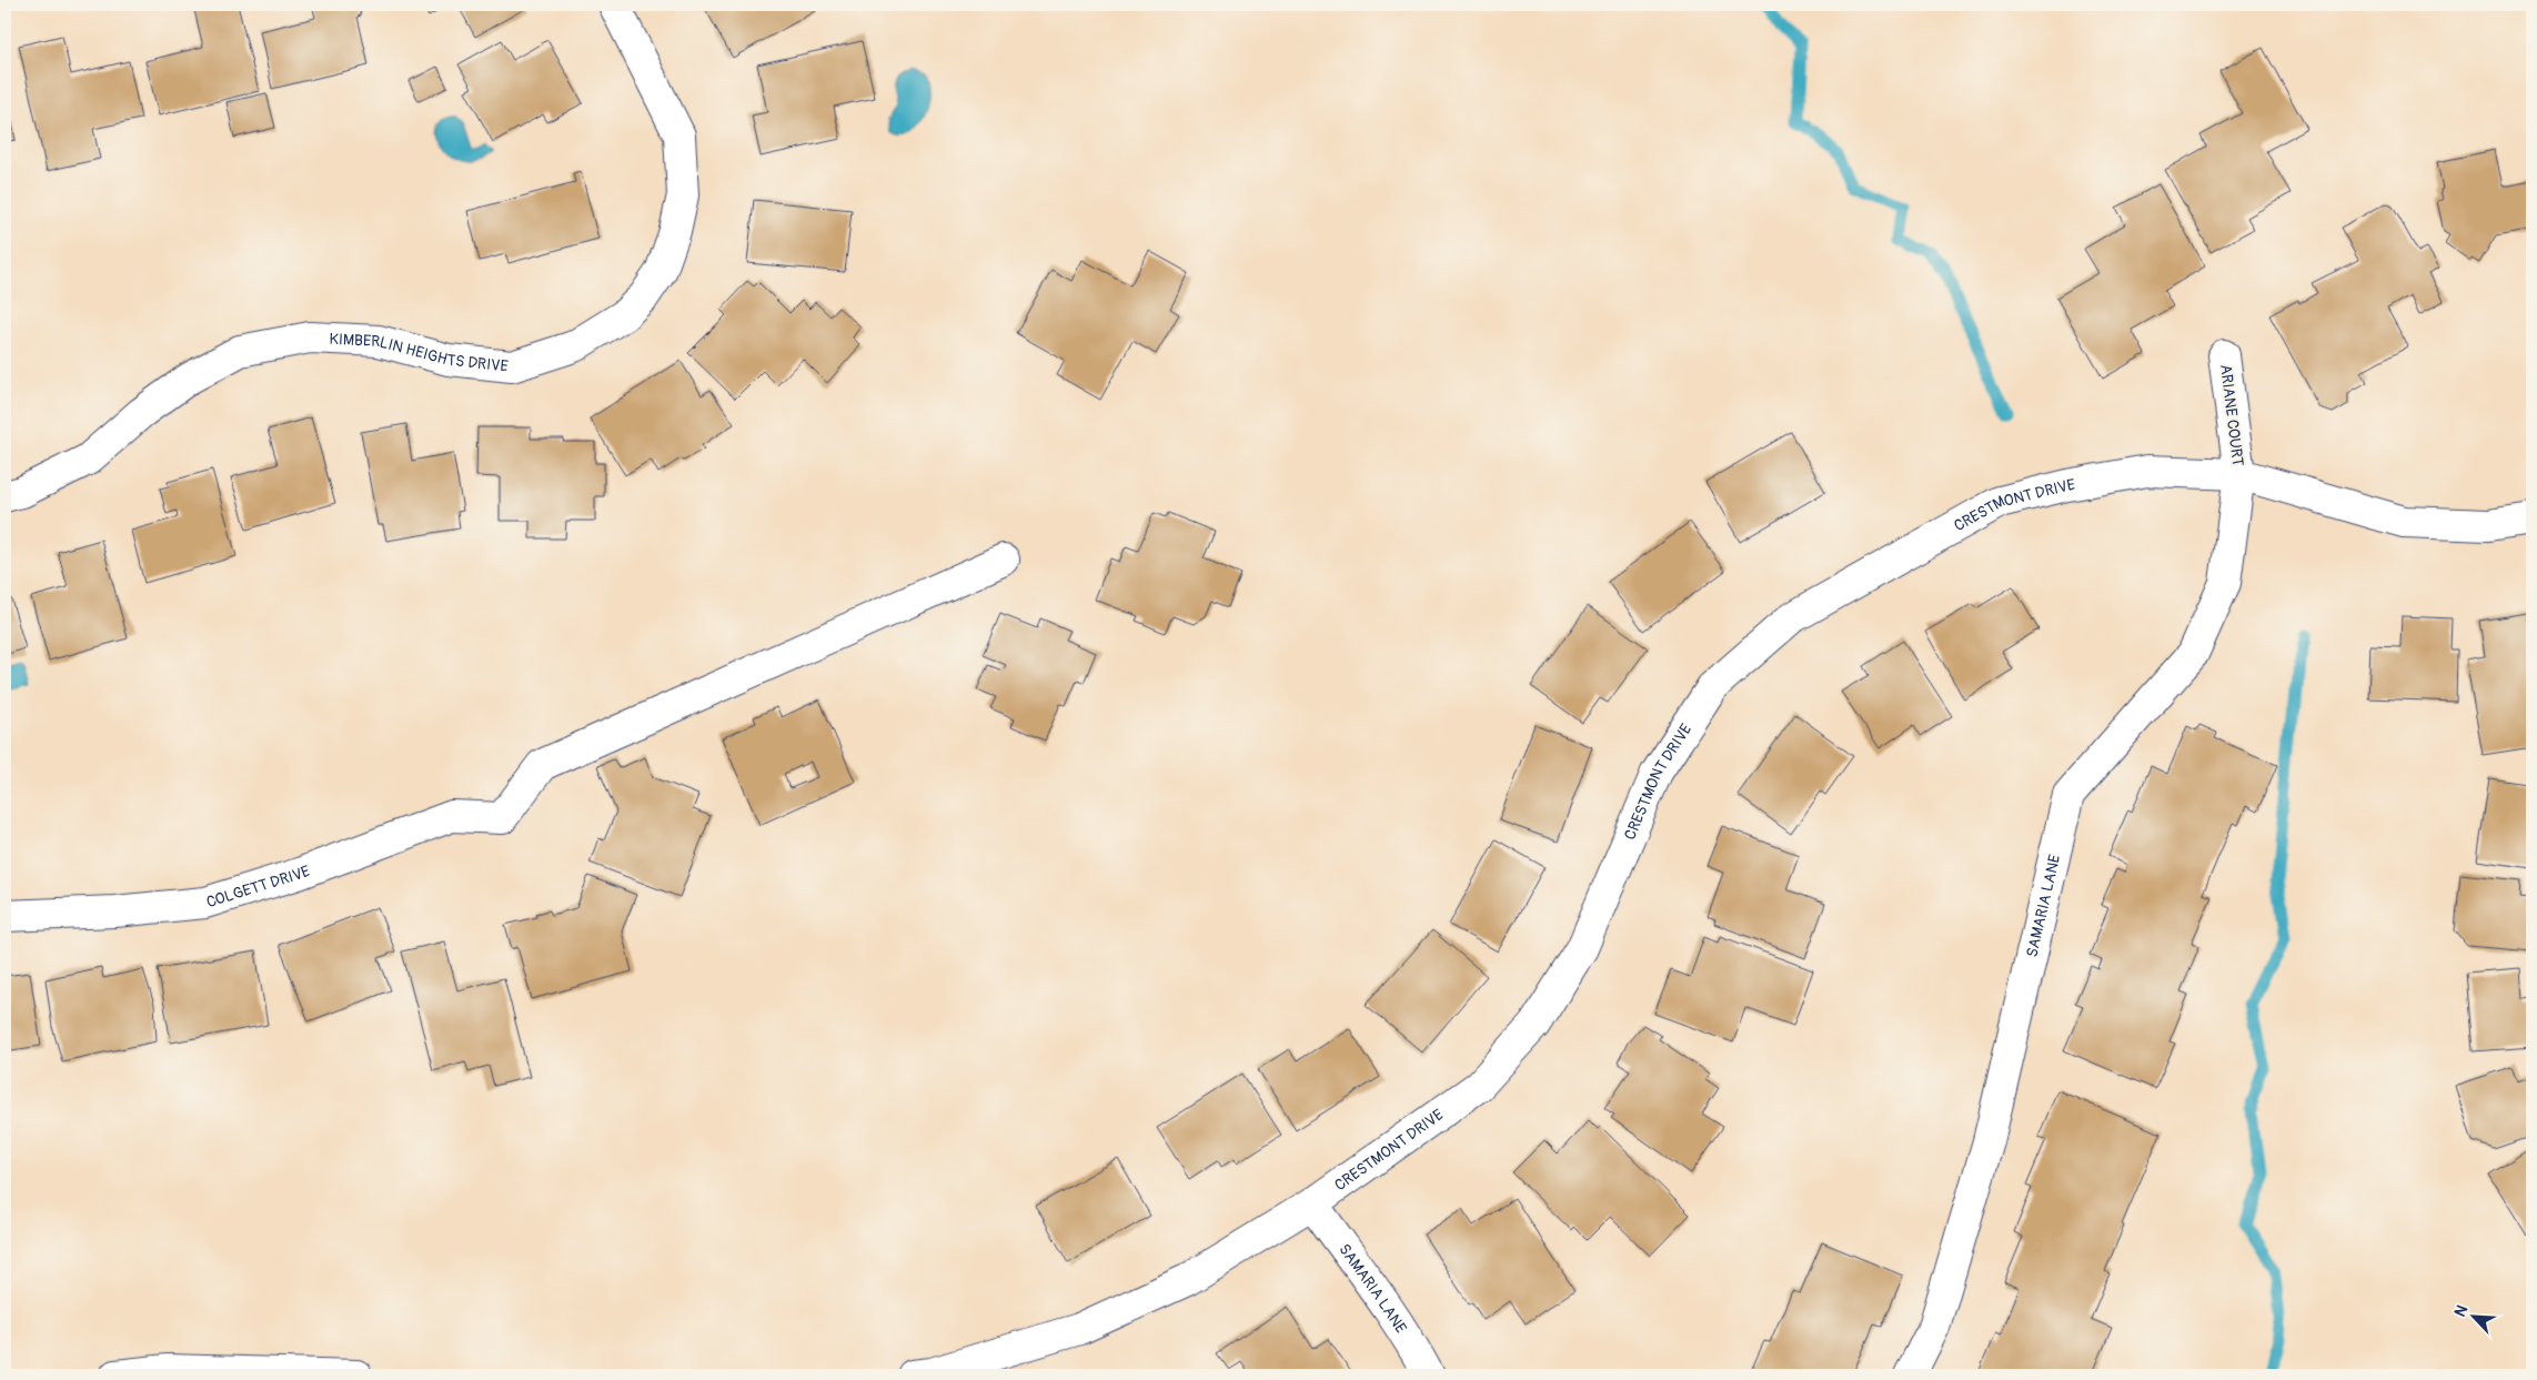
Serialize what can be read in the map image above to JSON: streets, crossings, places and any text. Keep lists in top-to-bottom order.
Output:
{
  "streets": {
    "street": [
      "KIMBERLIN HEIGHTS DRIVE",
      "ARIANE COURT",
      "CRESTMONT DRIVE",
      "COLGETT DRIVE",
      "SAMARIA LANE"
    ]
  },
  "crossings": [
    ["ARIANE COURT", "CRESTMONT DRIVE"],
    ["ARIANE COURT", "SAMARIA LANE"],
    ["CRESTMONT DRIVE", "SAMARIA LANE"]
  ],
  "north": "top left"
}
